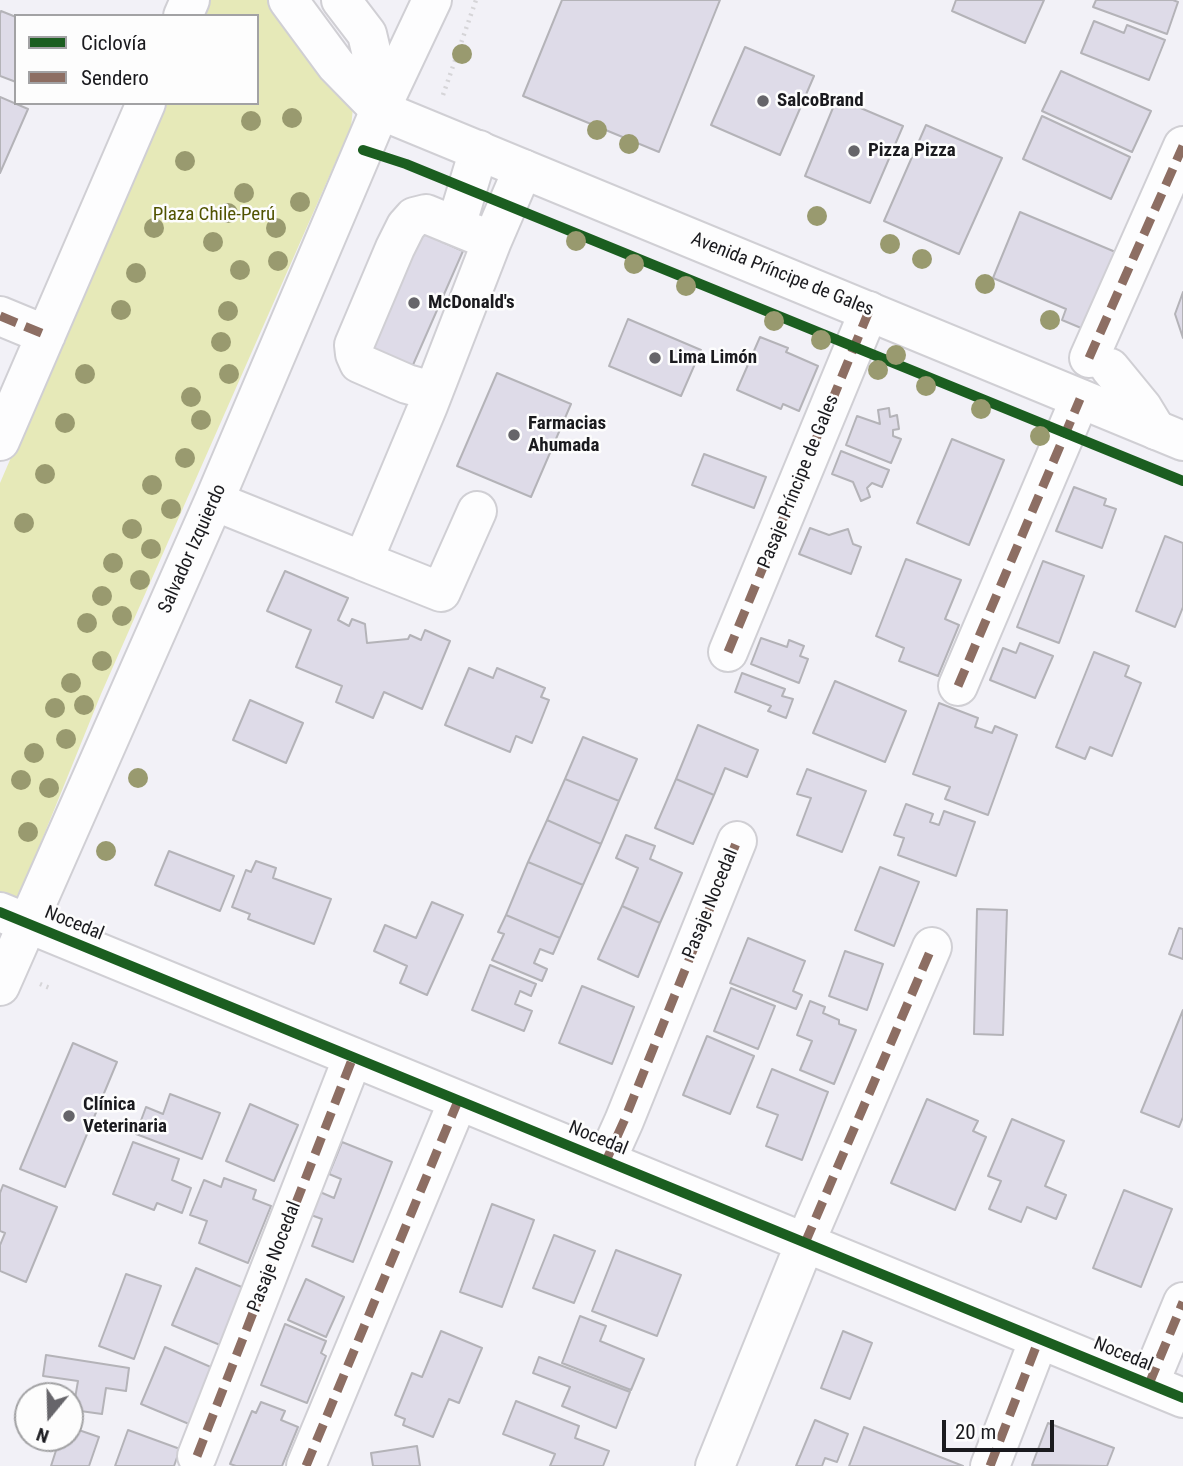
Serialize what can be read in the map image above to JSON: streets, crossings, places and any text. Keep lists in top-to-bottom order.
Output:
{
  "streets": {
    "street": [
      "Avenida Príncipe de Gales",
      "Pasaje Príncipe de Gales",
      "Salvador Izquierdo",
      "Pasaje Nocedal",
      "Nocedal"
    ]
  },
  "crossings": [
    ["Avenida Príncipe de Gales", "Pasaje Príncipe de Gales"],
    ["Avenida Príncipe de Gales", "Salvador Izquierdo"],
    ["Salvador Izquierdo", "Nocedal"],
    ["Pasaje Nocedal", "Nocedal"]
  ],
  "parks": ["Plaza Chile-Perú"],
  "places": [
    "SalcoBrand",
    "Pizza Pizza",
    "McDonald's",
    "Lima Limón",
    "Farmacias Ahumada",
    "Clínica Veterinaria"
  ],
  "legend": ["Ciclovía", "Sendero"],
  "scale_bar": "20 m",
  "north": "bottom"
}
